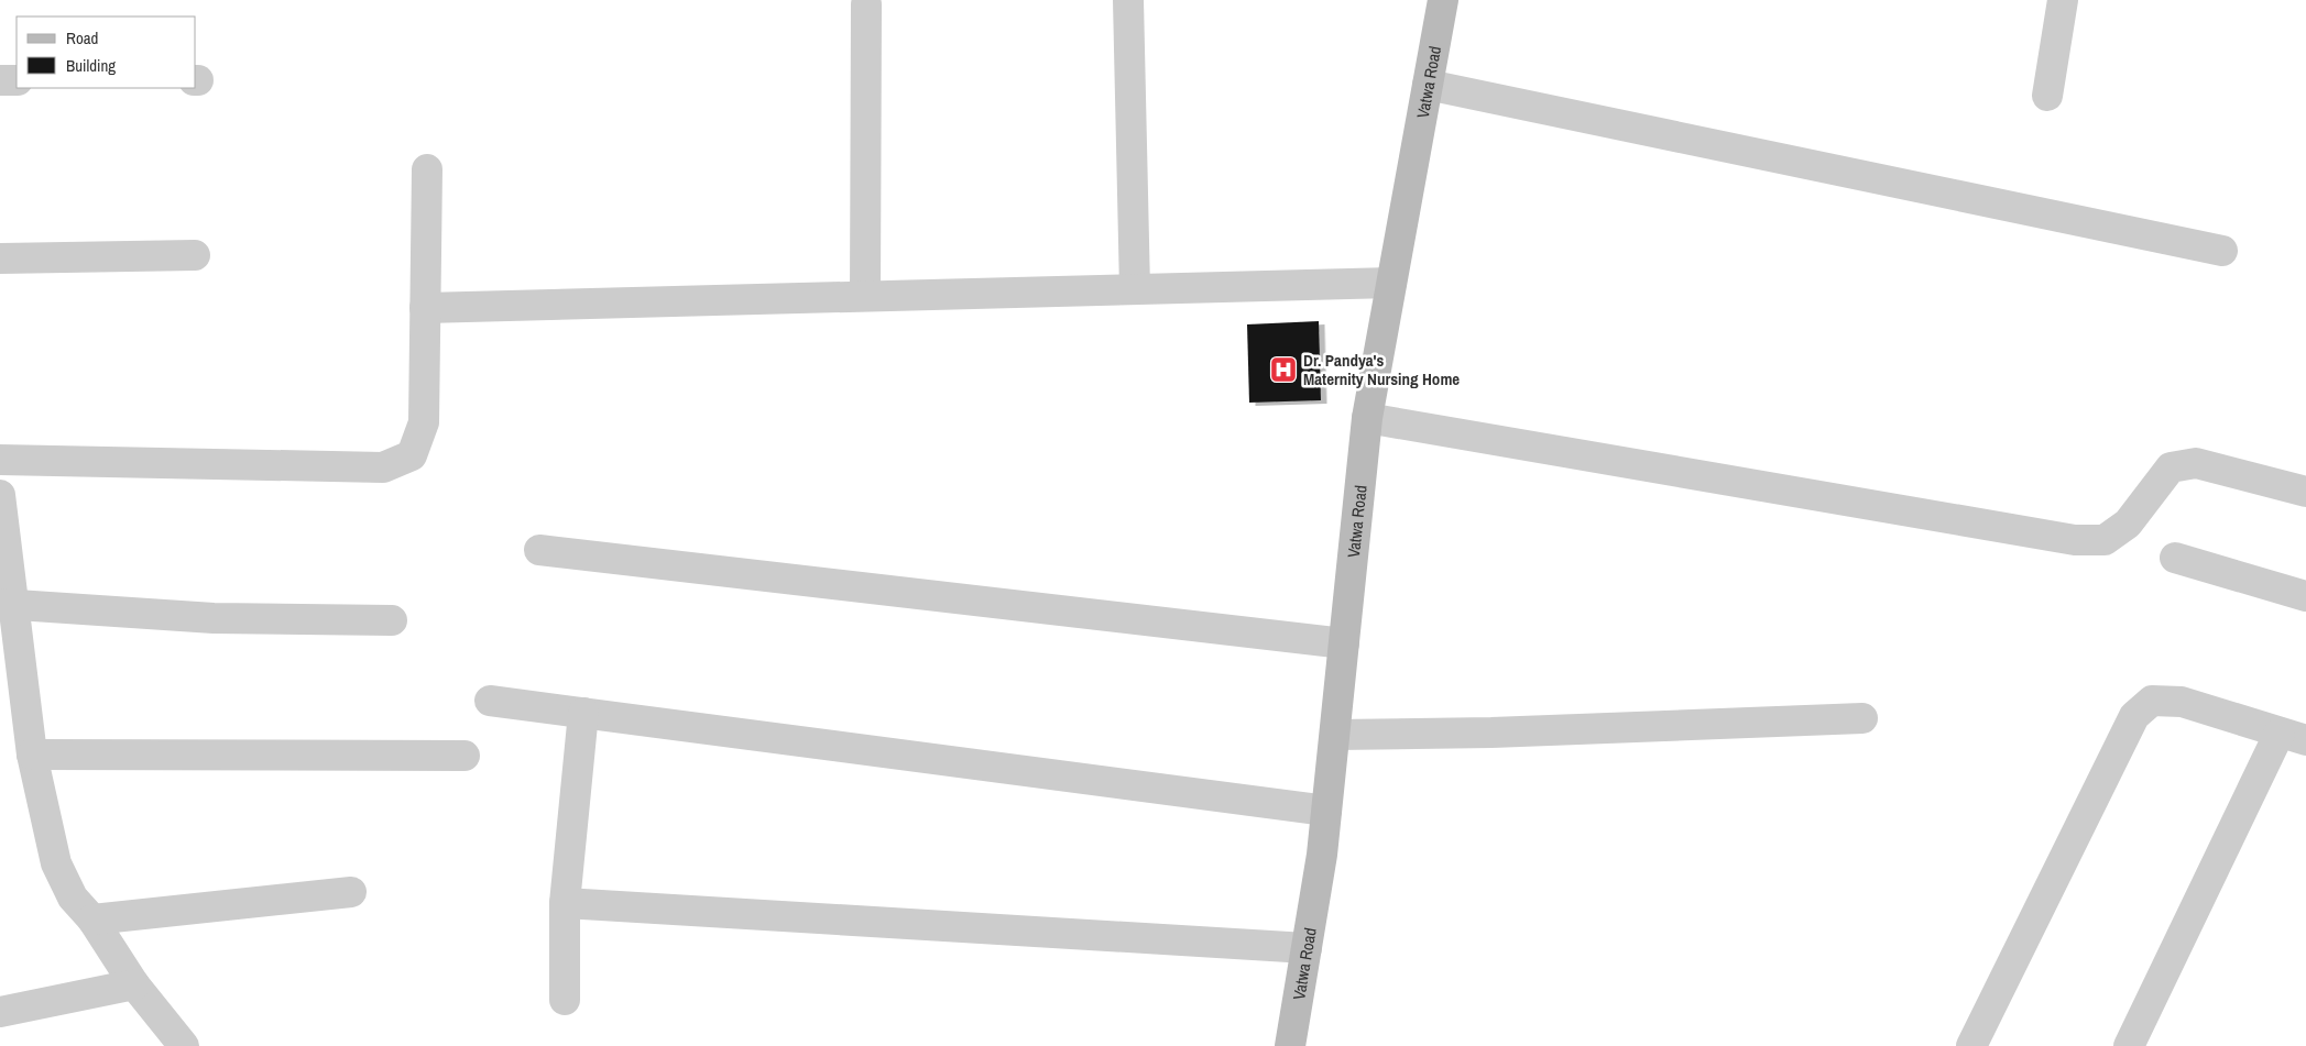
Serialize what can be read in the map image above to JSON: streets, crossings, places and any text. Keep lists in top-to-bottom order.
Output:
{
  "streets": {
    "main road": ["Vatwa Road"]
  },
  "places": {
    "hospital": ["Dr. Pandya's Maternity Nursing Home"]
  },
  "legend": ["Road", "Building"]
}
